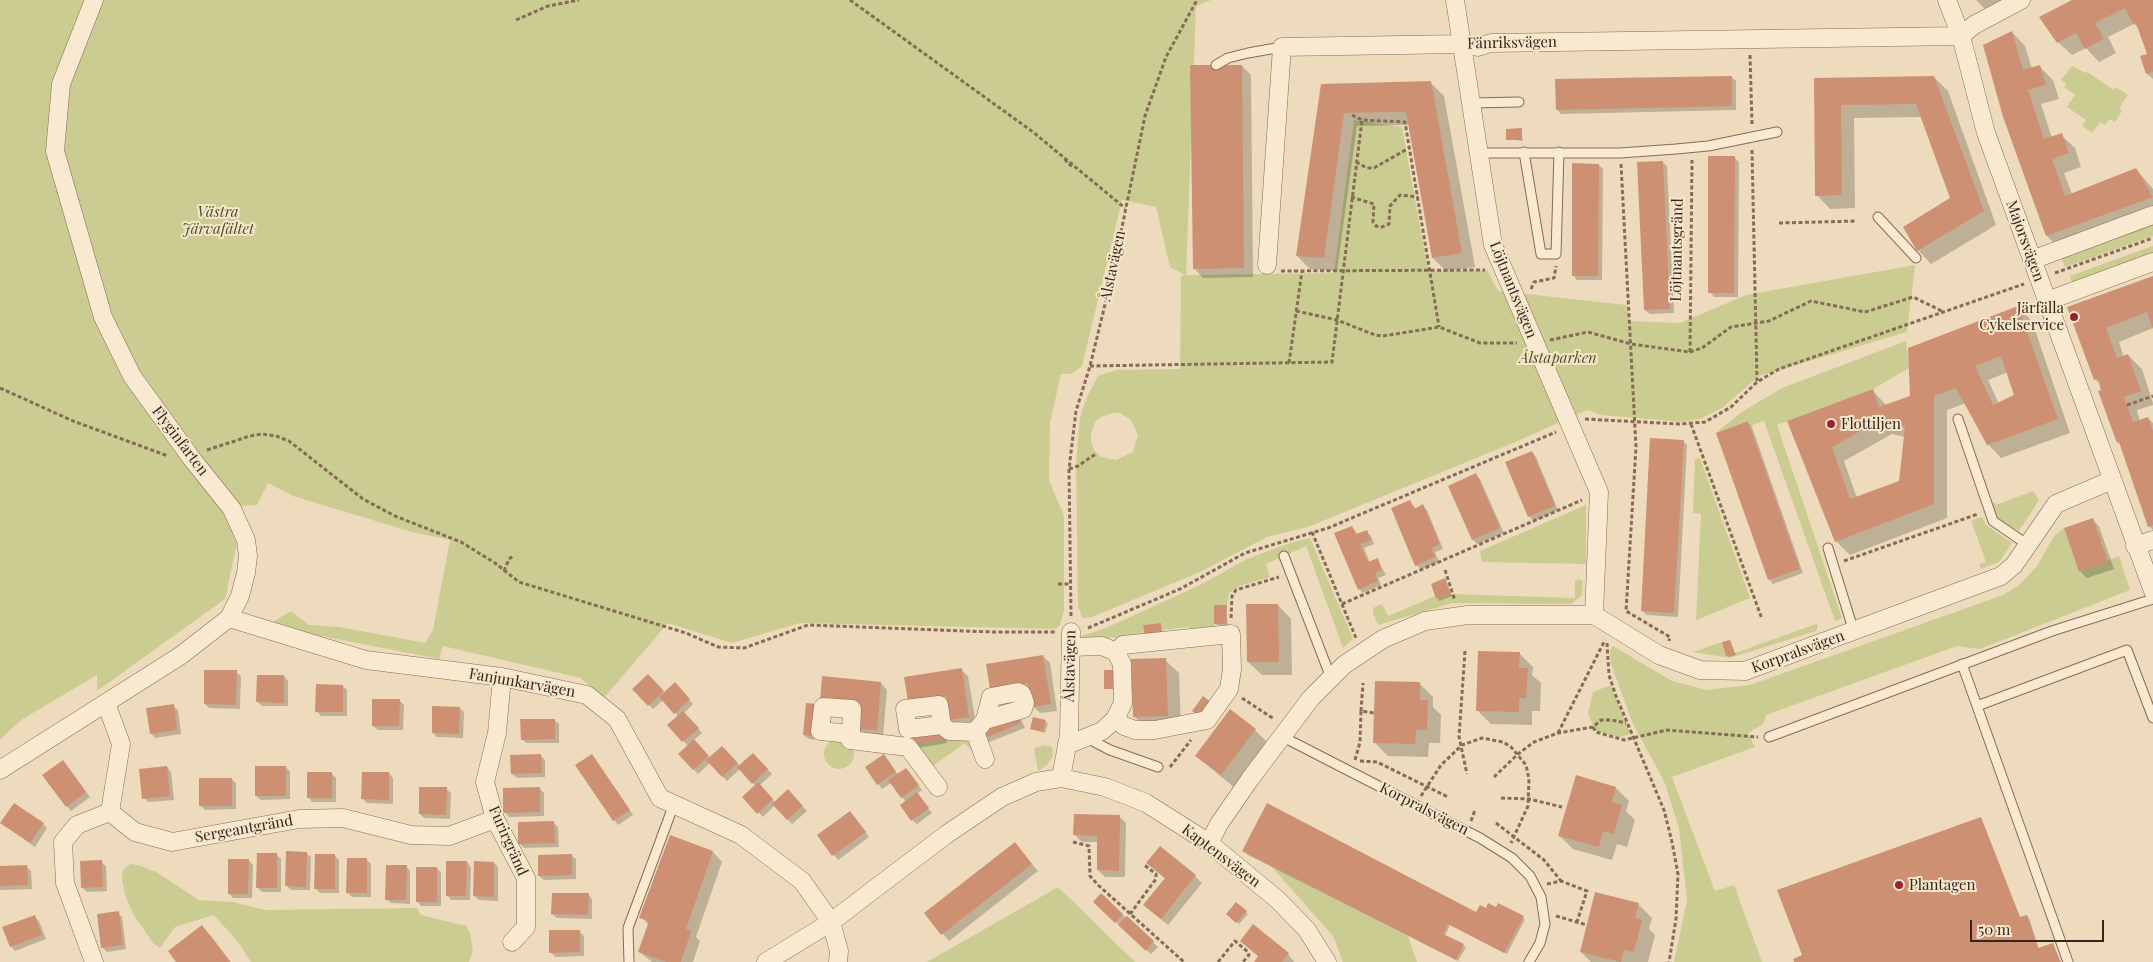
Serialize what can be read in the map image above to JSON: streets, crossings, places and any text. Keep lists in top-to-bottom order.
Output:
{
  "streets": {
    "street": [
      "Fänriksvägen",
      "Majorsvägen",
      "Ålstavägen",
      "Löjtnantsvägen",
      "Flyginfarten",
      "Korpralsvägen",
      "Fanjunkarvägen",
      "Sergeantgränd",
      "Furirgränd",
      "Kaptensvägen"
    ],
    "path": ["Löjtnantsgränd"]
  },
  "crossings": [
    ["Fänriksvägen", "Majorsvägen"],
    ["Fänriksvägen", "Löjtnantsvägen"],
    ["Majorsvägen", "Korpralsvägen"],
    ["Ålstavägen", "Kaptensvägen"],
    ["Löjtnantsvägen", "Korpralsvägen"],
    ["Flyginfarten", "Fanjunkarvägen"],
    ["Fanjunkarvägen", "Furirgränd"],
    ["Sergeantgränd", "Furirgränd"]
  ],
  "parks": ["Västra Järvafältet", "Ålstaparken"],
  "places": ["Järfälla Cykelservice", "Flottiljen", "Plantagen"],
  "scale_bar": "50 m"
}
